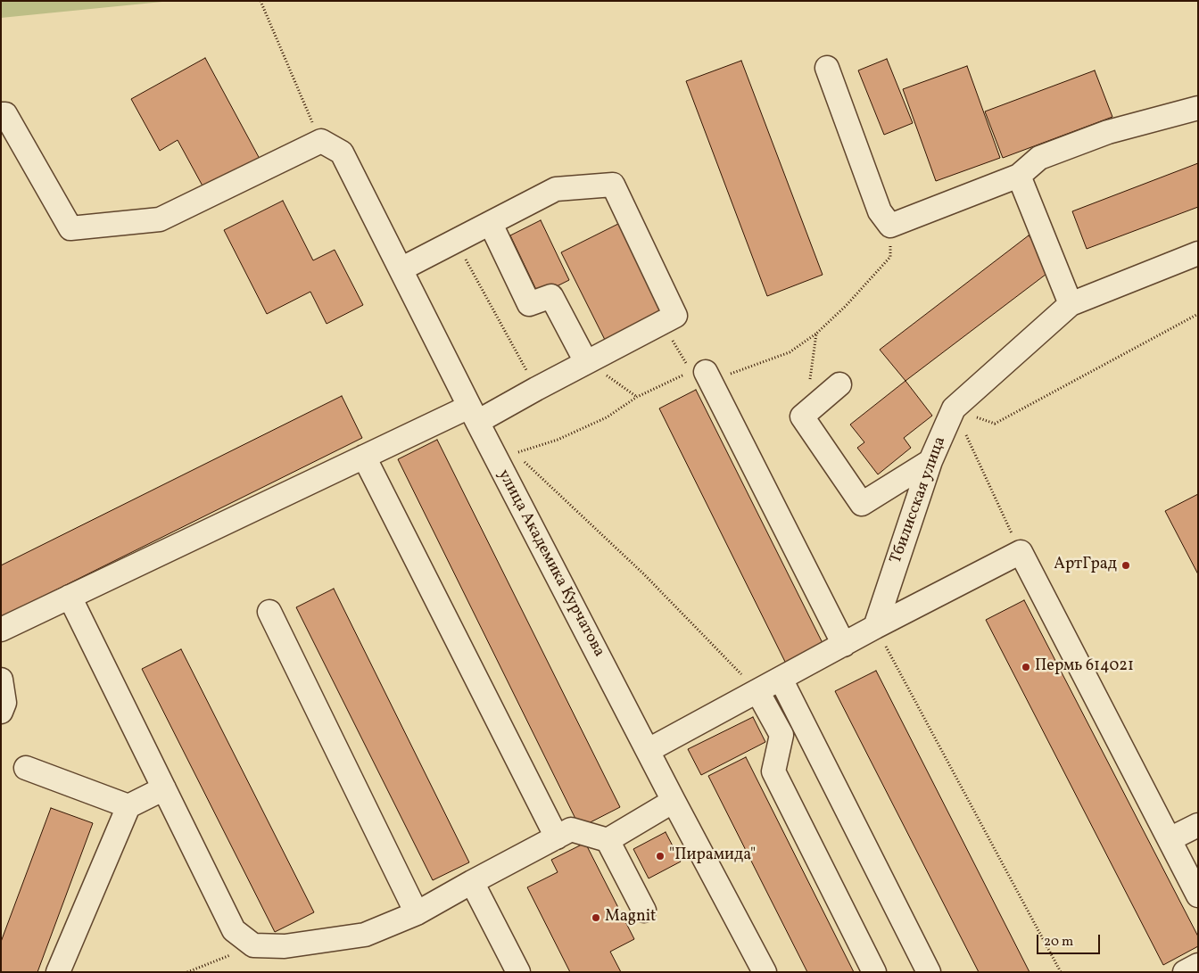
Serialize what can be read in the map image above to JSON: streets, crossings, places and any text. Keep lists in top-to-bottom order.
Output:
{
  "streets": {
    "street": ["Тбилисская улица", "улица Академика Курчатова"]
  },
  "places": [
    "АртГрад",
    "Пермь 614021",
    "\"Пирамида\"",
    "Magnit"
  ],
  "scale_bar": "20 m"
}
